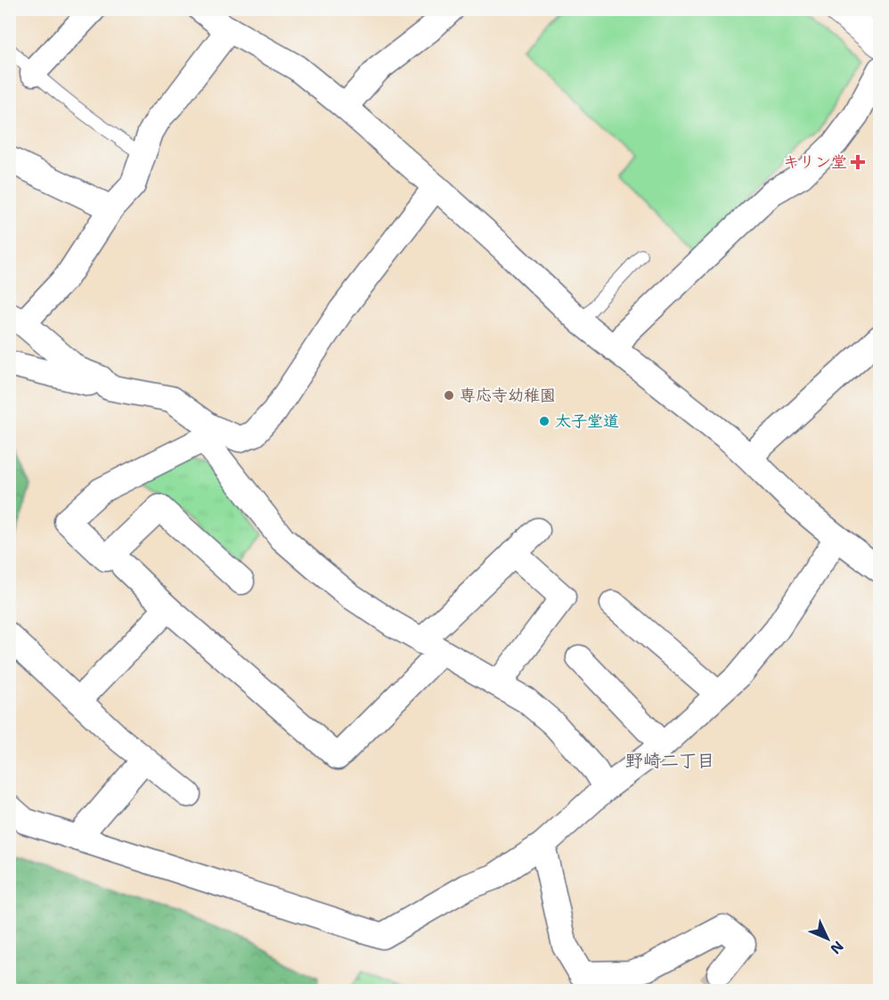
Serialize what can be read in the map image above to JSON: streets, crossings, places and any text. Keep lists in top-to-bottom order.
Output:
{
  "districts": ["野崎二丁目"],
  "places": {
    "health": ["キリン堂"],
    "other": ["専応寺幼稚園", "太子堂道"]
  },
  "north": "bottom right"
}
